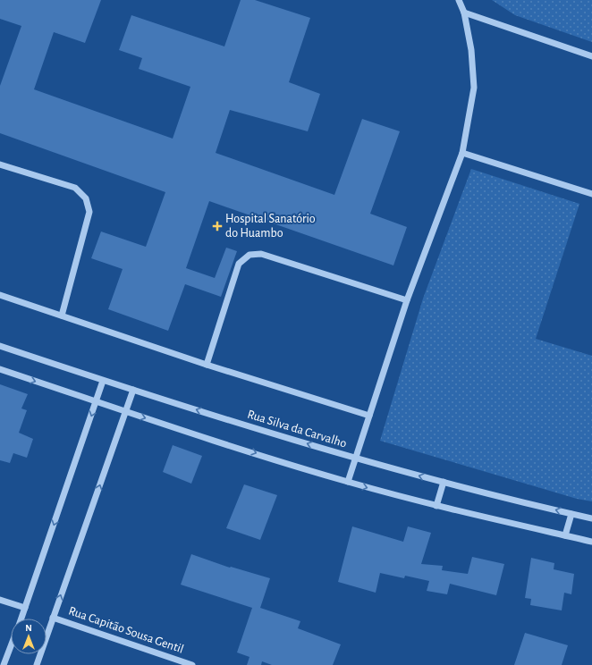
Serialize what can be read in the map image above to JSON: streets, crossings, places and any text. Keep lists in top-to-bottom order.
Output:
{
  "streets": {
    "street": ["Rua Silva da Carvalho", "Rua Capitão Sousa Gentil"]
  },
  "places": {
    "health": ["Hospital Sanatório do Huambo"]
  },
  "north": "top"
}
